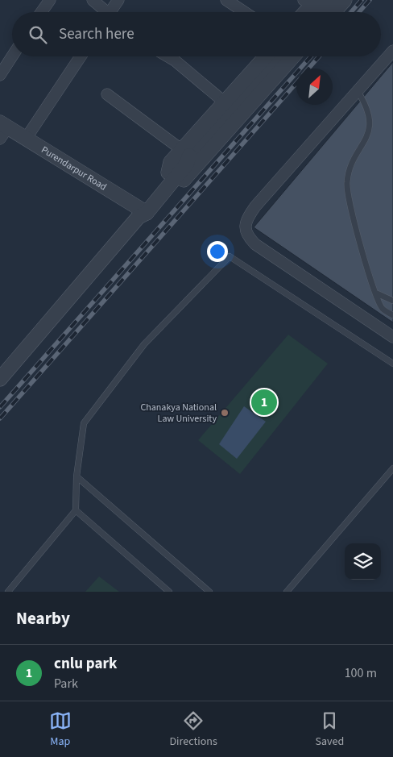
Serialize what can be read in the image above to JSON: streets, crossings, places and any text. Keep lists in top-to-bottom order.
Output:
{
  "streets": {
    "street": ["Purendarpur Road"]
  },
  "places": ["Chanakya National Law University"],
  "north": "top right",
  "page": {
    "search": "Search here",
    "pins": "1",
    "heading": "Nearby",
    "list": [
      {
        "mark": "1",
        "name": "cnlu park",
        "note": "Park",
        "value": "100 m"
      }
    ],
    "nav": ["Map", "Directions", "Saved"]
  }
}
